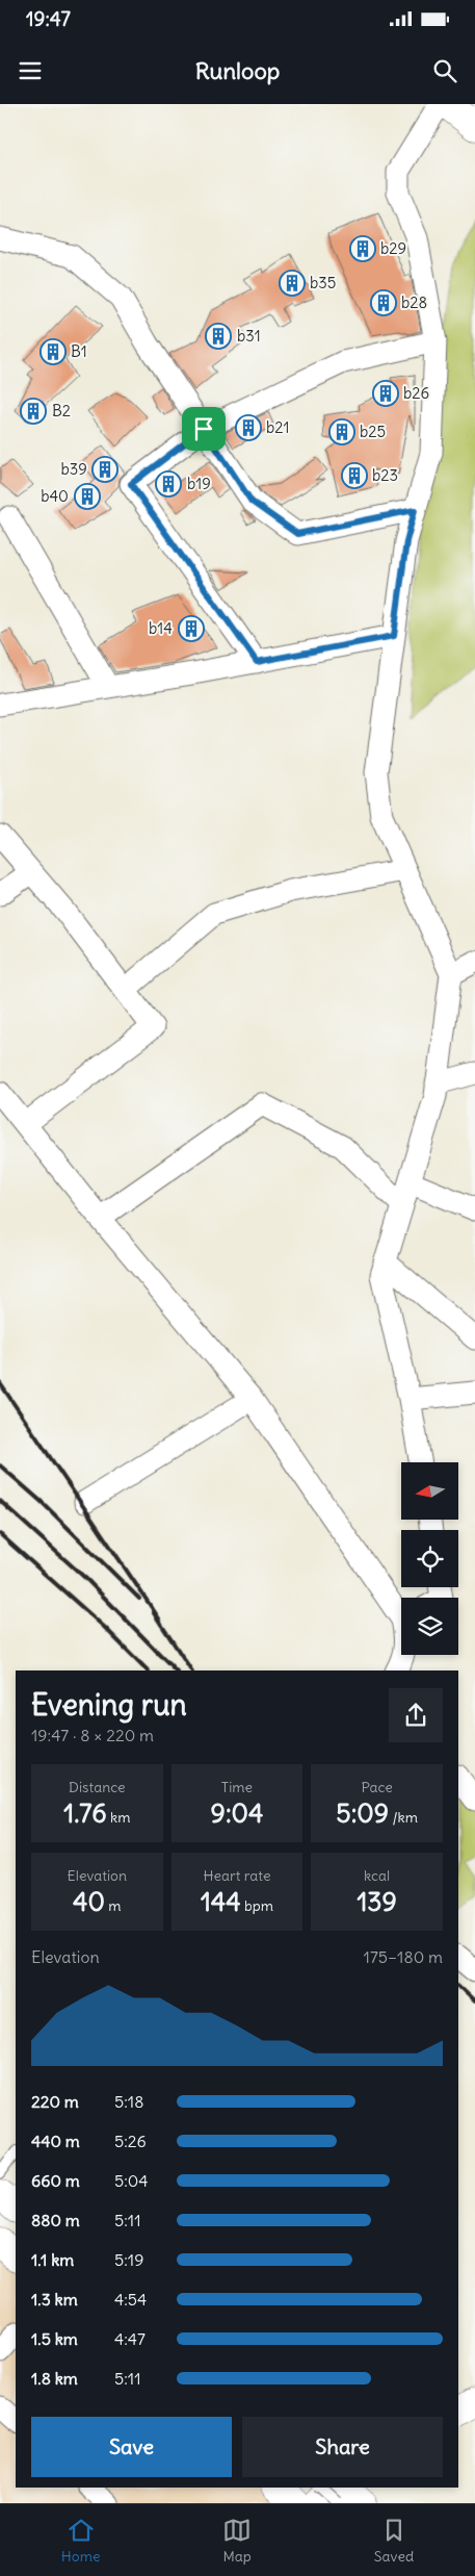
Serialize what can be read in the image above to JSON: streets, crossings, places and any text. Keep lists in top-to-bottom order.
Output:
{
  "places": {
    "building": [
      "b29",
      "b35",
      "b28",
      "b31",
      "B1",
      "b26",
      "B2",
      "b21",
      "b25",
      "b39",
      "b23",
      "b19",
      "b40",
      "b14"
    ]
  },
  "north": "left",
  "page": {
    "status": "19:47",
    "header": "Runloop",
    "heading": ["Evening run", "19:47 · 8 × 220 m"],
    "stats": [
      ["Distance", "1.76 km"],
      ["Time", "9:04"],
      ["Pace", "5:09 /km"],
      ["Elevation", "40 m"],
      ["Heart rate", "144 bpm"],
      ["kcal", "139"]
    ],
    "chart": ["Elevation", "175–180 m"],
    "list": [
      {
        "name": "220 m",
        "note": "5:18"
      },
      {
        "name": "440 m",
        "note": "5:26"
      },
      {
        "name": "660 m",
        "note": "5:04"
      },
      {
        "name": "880 m",
        "note": "5:11"
      },
      {
        "name": "1.1 km",
        "note": "5:19"
      },
      {
        "name": "1.3 km",
        "note": "4:54"
      },
      {
        "name": "1.5 km",
        "note": "4:47"
      },
      {
        "name": "1.8 km",
        "note": "5:11"
      }
    ],
    "buttons": ["Save", "Share"],
    "tabs": ["Home", "Map", "Saved"]
  }
}
